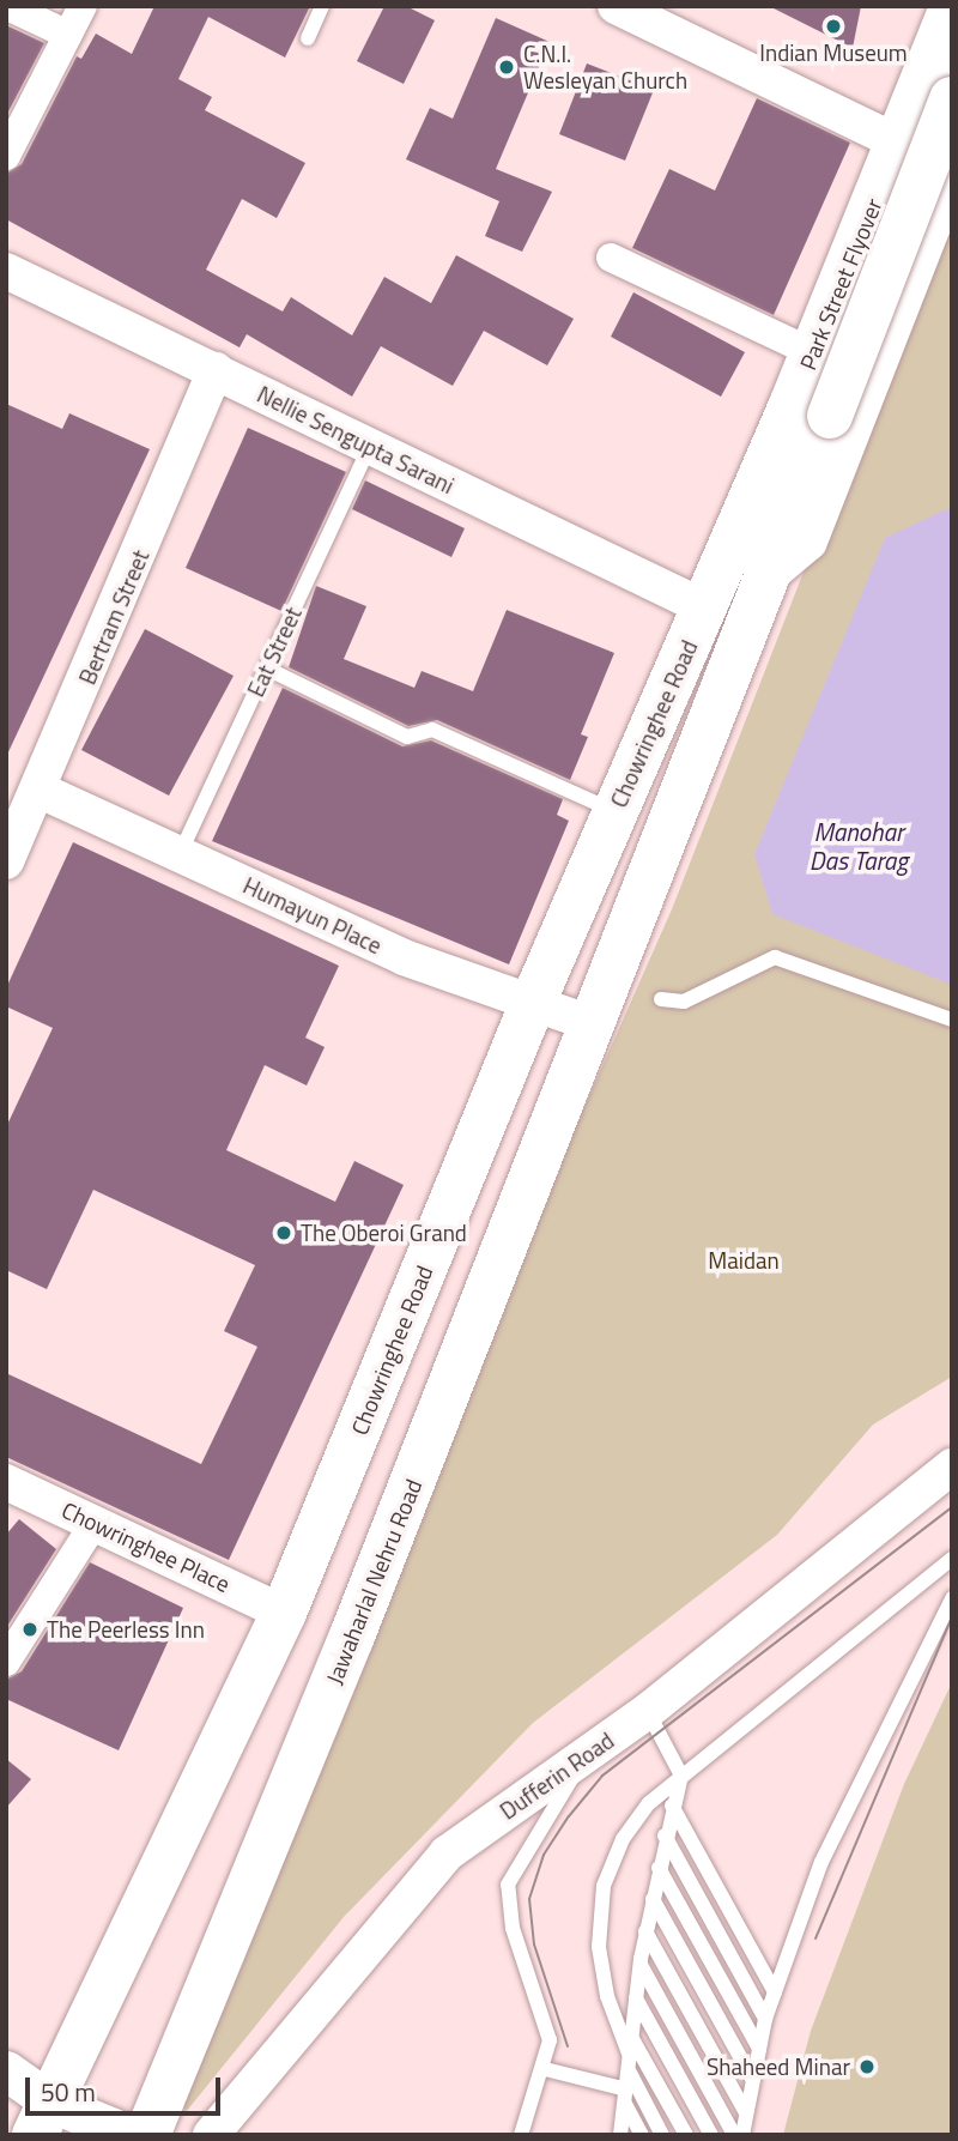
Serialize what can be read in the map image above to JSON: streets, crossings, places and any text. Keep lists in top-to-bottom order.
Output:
{
  "streets": {
    "main road": ["Park Street Flyover", "Chowringhee Road", "Jawaharlal Nehru Road"],
    "street": [
      "Nellie Sengupta Sarani",
      "Bertram Street",
      "Humayun Place",
      "Chowringhee Place",
      "Dufferin Road"
    ],
    "lane": ["Eat Street"]
  },
  "crossings": [
    ["Park Street Flyover", "Chowringhee Road"],
    ["Nellie Sengupta Sarani", "Bertram Street"],
    ["Nellie Sengupta Sarani", "Eat Street"],
    ["Nellie Sengupta Sarani", "Chowringhee Road"],
    ["Bertram Street", "Humayun Place"],
    ["Eat Street", "Humayun Place"],
    ["Chowringhee Road", "Humayun Place"],
    ["Chowringhee Road", "Chowringhee Place"],
    ["Humayun Place", "Jawaharlal Nehru Road"]
  ],
  "water": ["Manohar Das Tarag"],
  "parks": ["Maidan"],
  "places": [
    "Indian Museum",
    "C.N.I. Wesleyan Church",
    "The Oberoi Grand",
    "The Peerless Inn",
    "Shaheed Minar"
  ],
  "scale_bar": "50 m"
}
